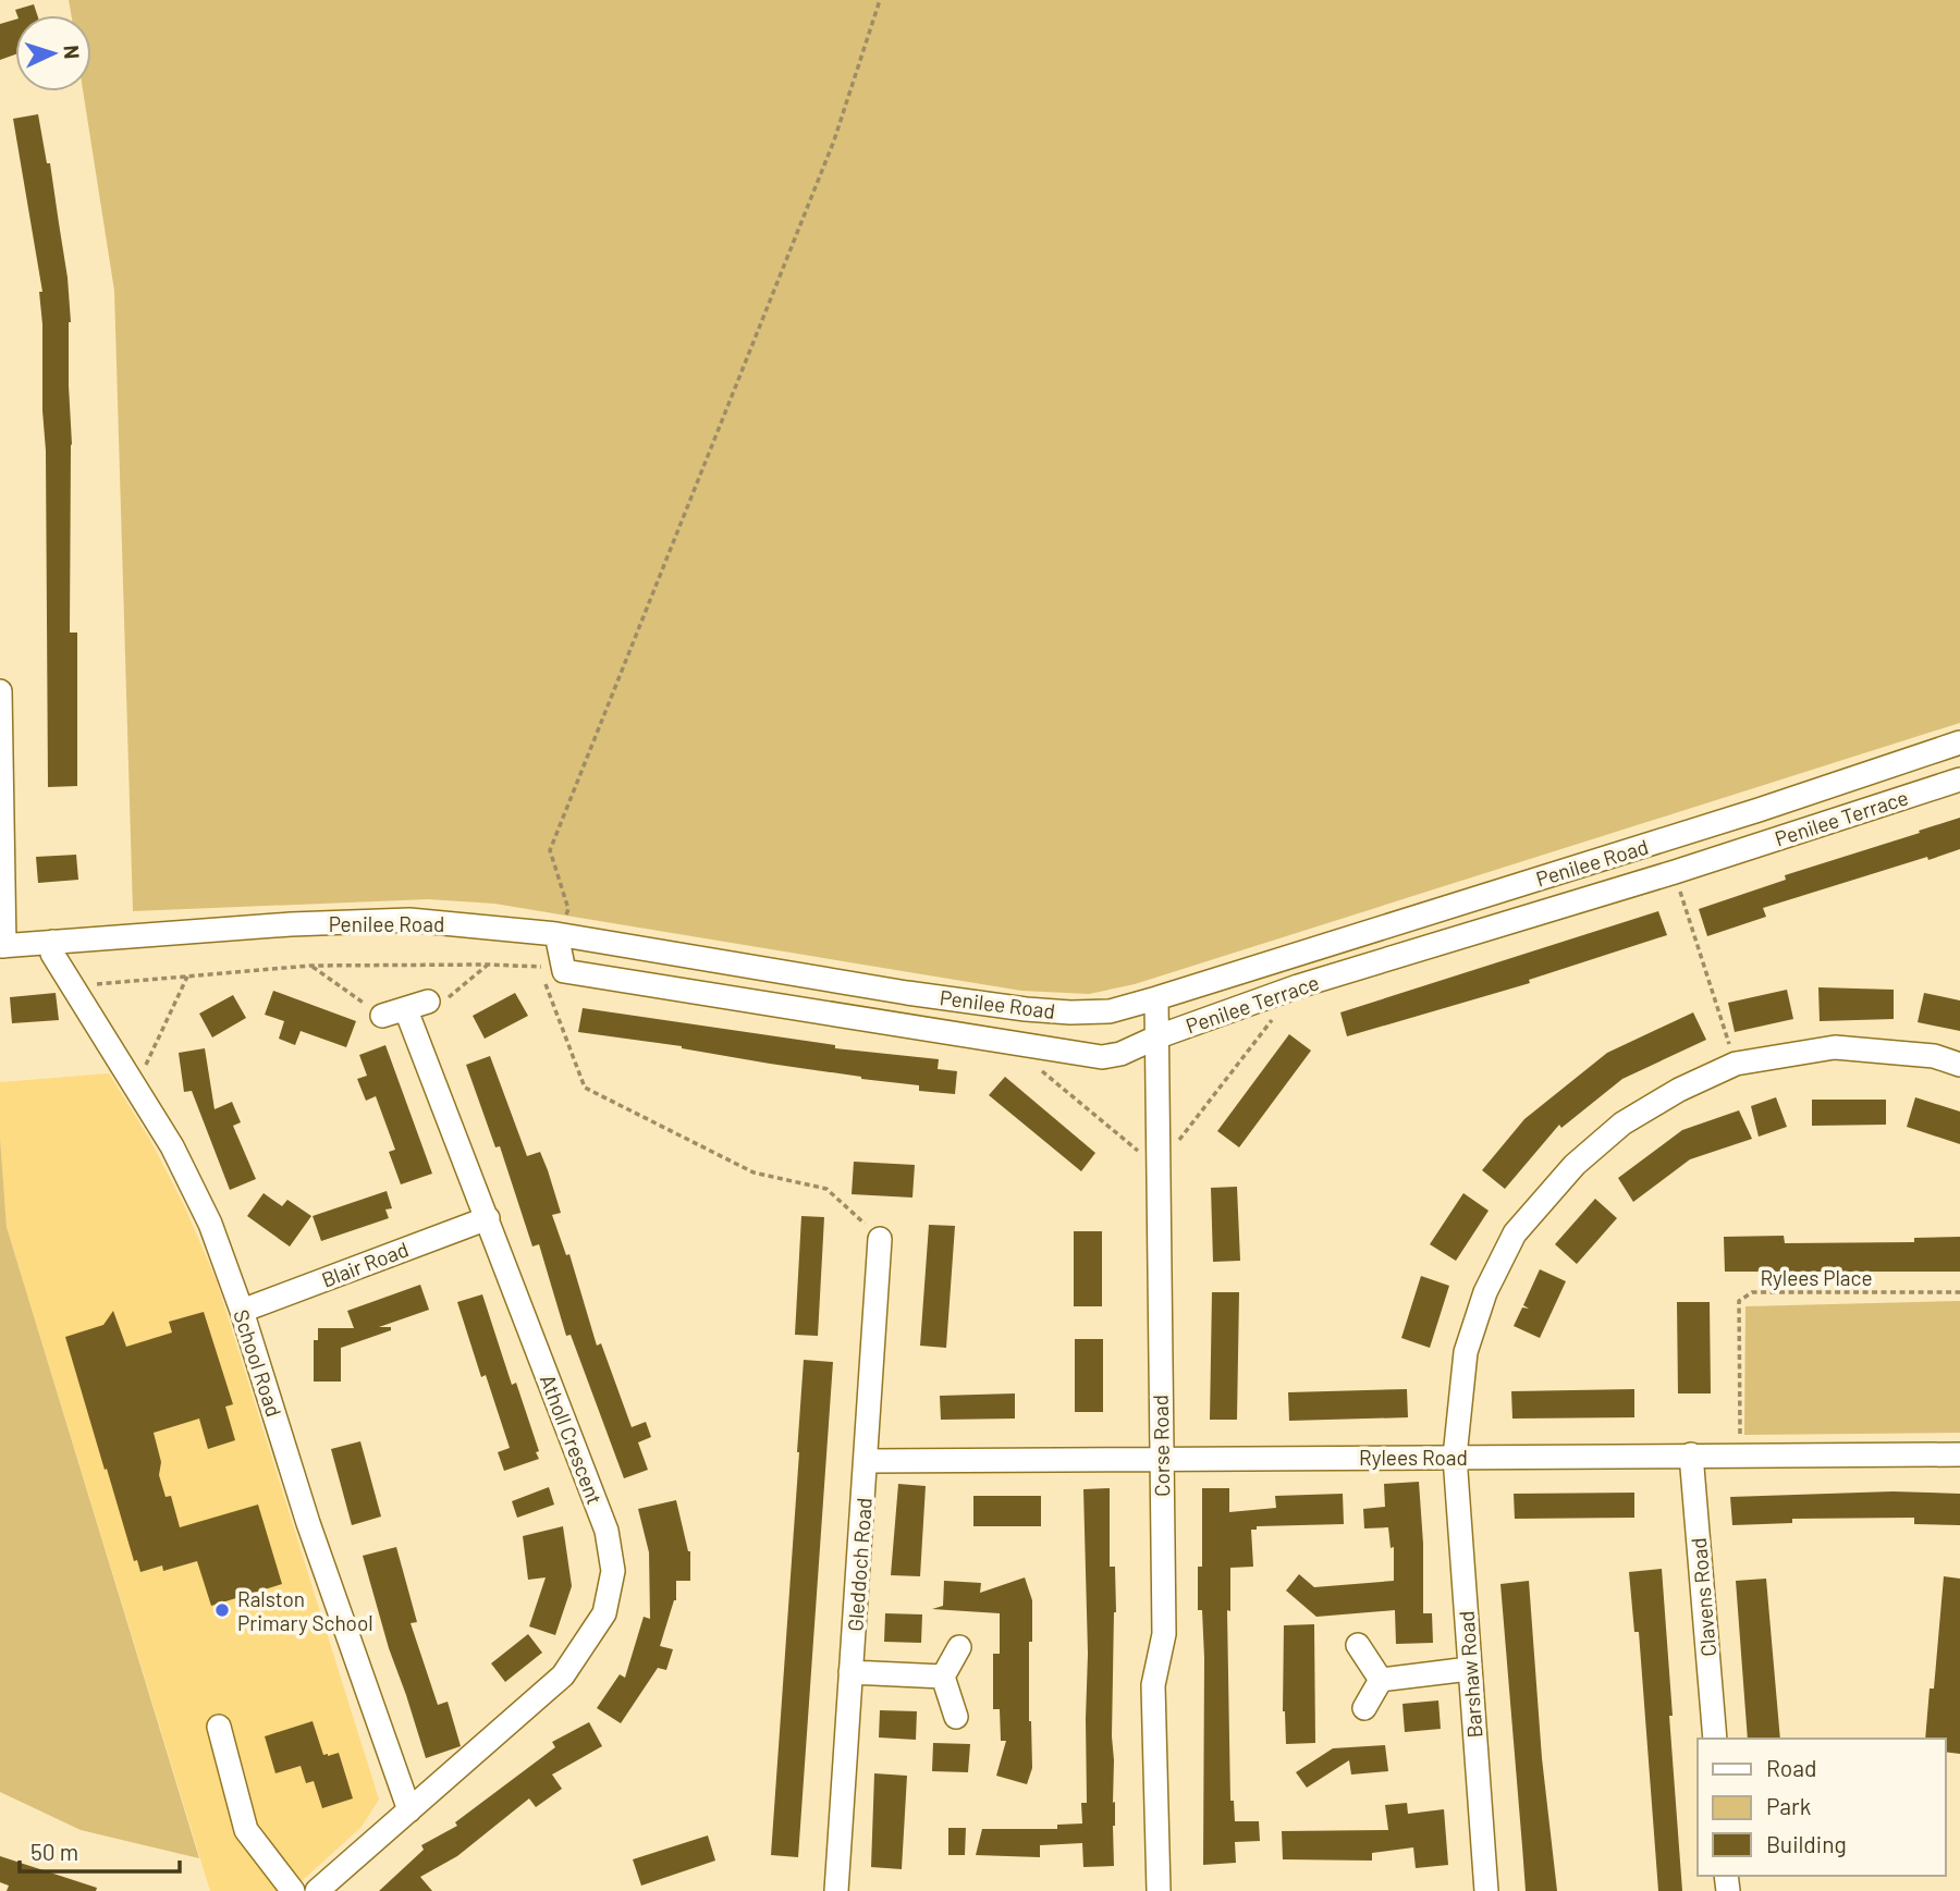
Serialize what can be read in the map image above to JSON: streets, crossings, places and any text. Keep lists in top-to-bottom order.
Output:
{
  "streets": {
    "street": [
      "Penilee Terrace",
      "Penilee Road",
      "Blair Road",
      "School Road",
      "Atholl Crescent",
      "Corse Road",
      "Rylees Road",
      "Gleddoch Road",
      "Clavens Road",
      "Barshaw Road"
    ],
    "path": ["Rylees Place"]
  },
  "crossings": [
    ["Penilee Terrace", "Corse Road"],
    ["Penilee Road", "School Road"],
    ["Penilee Road", "Corse Road"],
    ["Blair Road", "School Road"],
    ["Blair Road", "Atholl Crescent"],
    ["Rylees Place", "Rylees Road"],
    ["School Road", "Atholl Crescent"],
    ["Corse Road", "Rylees Road"],
    ["Rylees Road", "Gleddoch Road"],
    ["Rylees Road", "Clavens Road"],
    ["Rylees Road", "Barshaw Road"]
  ],
  "places": ["Ralston Primary School"],
  "legend": ["Road", "Park", "Building"],
  "scale_bar": "50 m",
  "north": "right"
}
